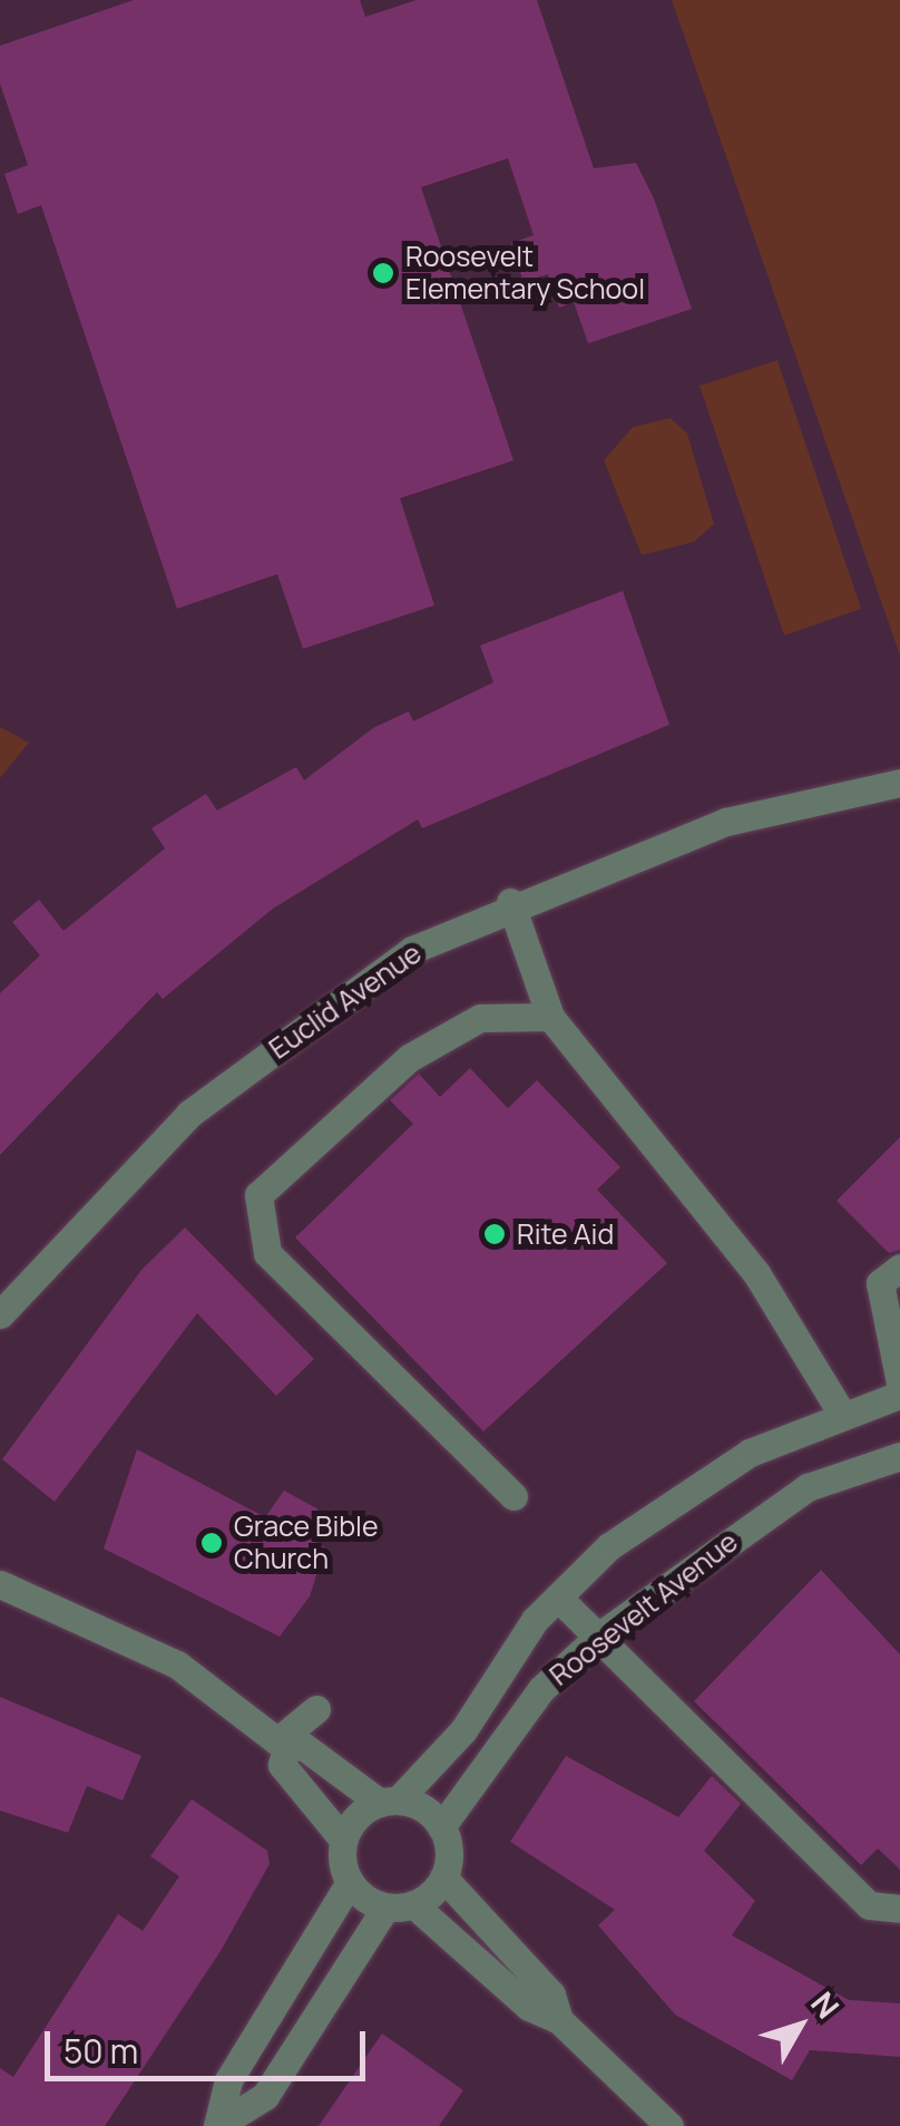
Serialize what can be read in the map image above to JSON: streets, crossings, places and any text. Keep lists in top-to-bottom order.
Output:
{
  "streets": {
    "street": ["Euclid Avenue", "Roosevelt Avenue"]
  },
  "places": ["Roosevelt Elementary School", "Rite Aid", "Grace Bible Church"],
  "scale_bar": "50 m",
  "north": "top right"
}
